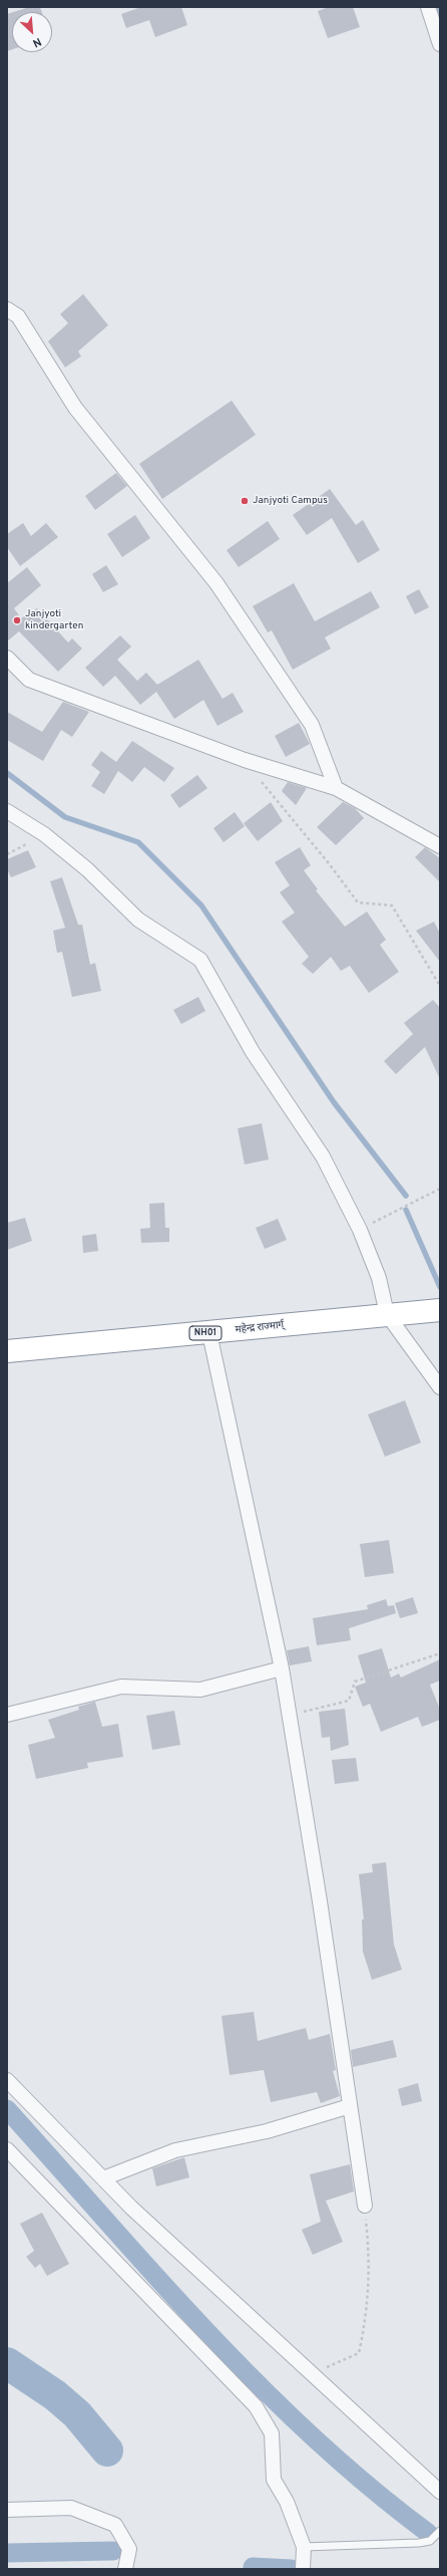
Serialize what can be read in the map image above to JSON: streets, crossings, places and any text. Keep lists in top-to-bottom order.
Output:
{
  "streets": {
    "highway": ["महेन्द्र राज्मार्ग्", "NH01"]
  },
  "places": ["Janjyoti Campus", "Janjyoti kindergarten"],
  "north": "bottom right"
}
